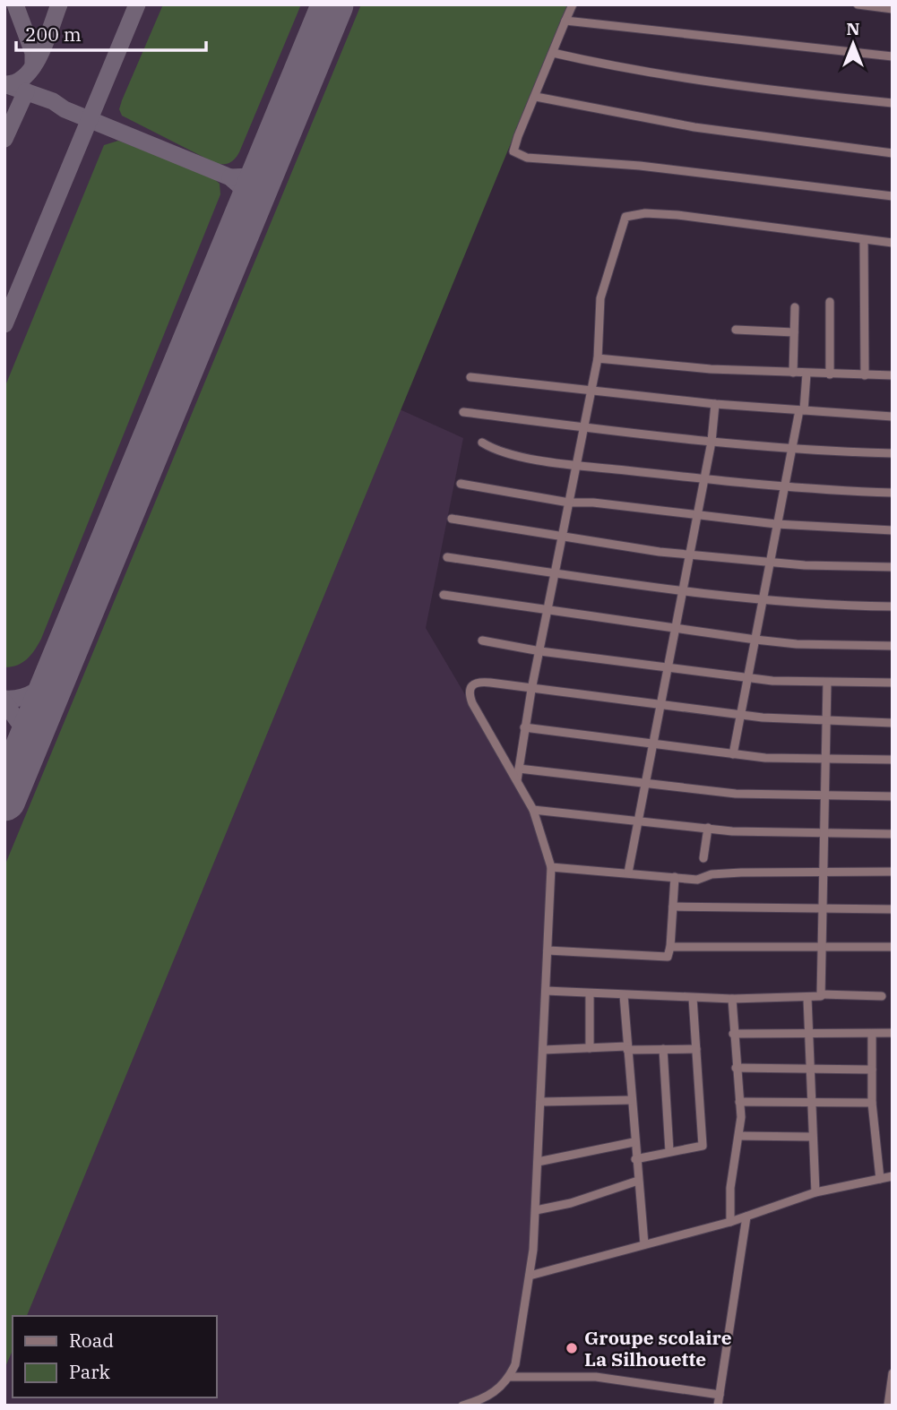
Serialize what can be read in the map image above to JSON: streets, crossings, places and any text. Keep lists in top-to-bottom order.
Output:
{
  "places": ["Groupe scolaire La Silhouette"],
  "legend": ["Road", "Park"],
  "scale_bar": "200 m",
  "north": "top"
}
